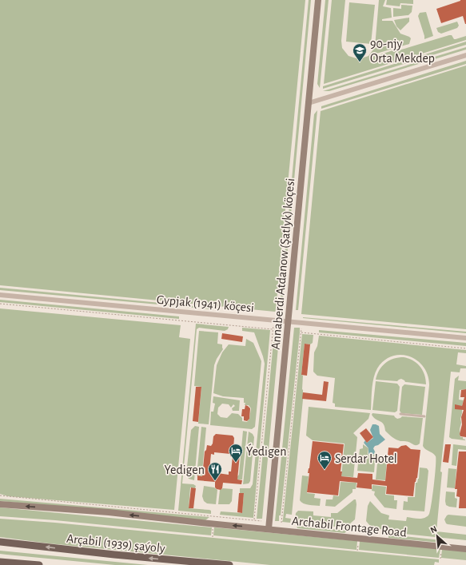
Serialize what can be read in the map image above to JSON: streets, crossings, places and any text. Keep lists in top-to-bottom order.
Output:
{
  "streets": {
    "main road": ["Arçabil (1939) şaýoly"],
    "street": ["Annaberdi Atdanow (Şatlyk) köçesi", "Gypjak (1941) köçesi", "Archabil Frontage Road"]
  },
  "crossings": [
    ["Annaberdi Atdanow (Şatlyk) köçesi", "Gypjak (1941) köçesi"],
    ["Annaberdi Atdanow (Şatlyk) köçesi", "Archabil Frontage Road"]
  ],
  "one_way": ["Archabil Frontage Road", "Arçabil (1939) şaýoly"],
  "places": {
    "school or university": ["90-njy Orta Mekdep"],
    "hotel": ["Ýedigen", "Serdar Hotel"],
    "restaurant": ["Yedigen"]
  },
  "north": "top left"
}
